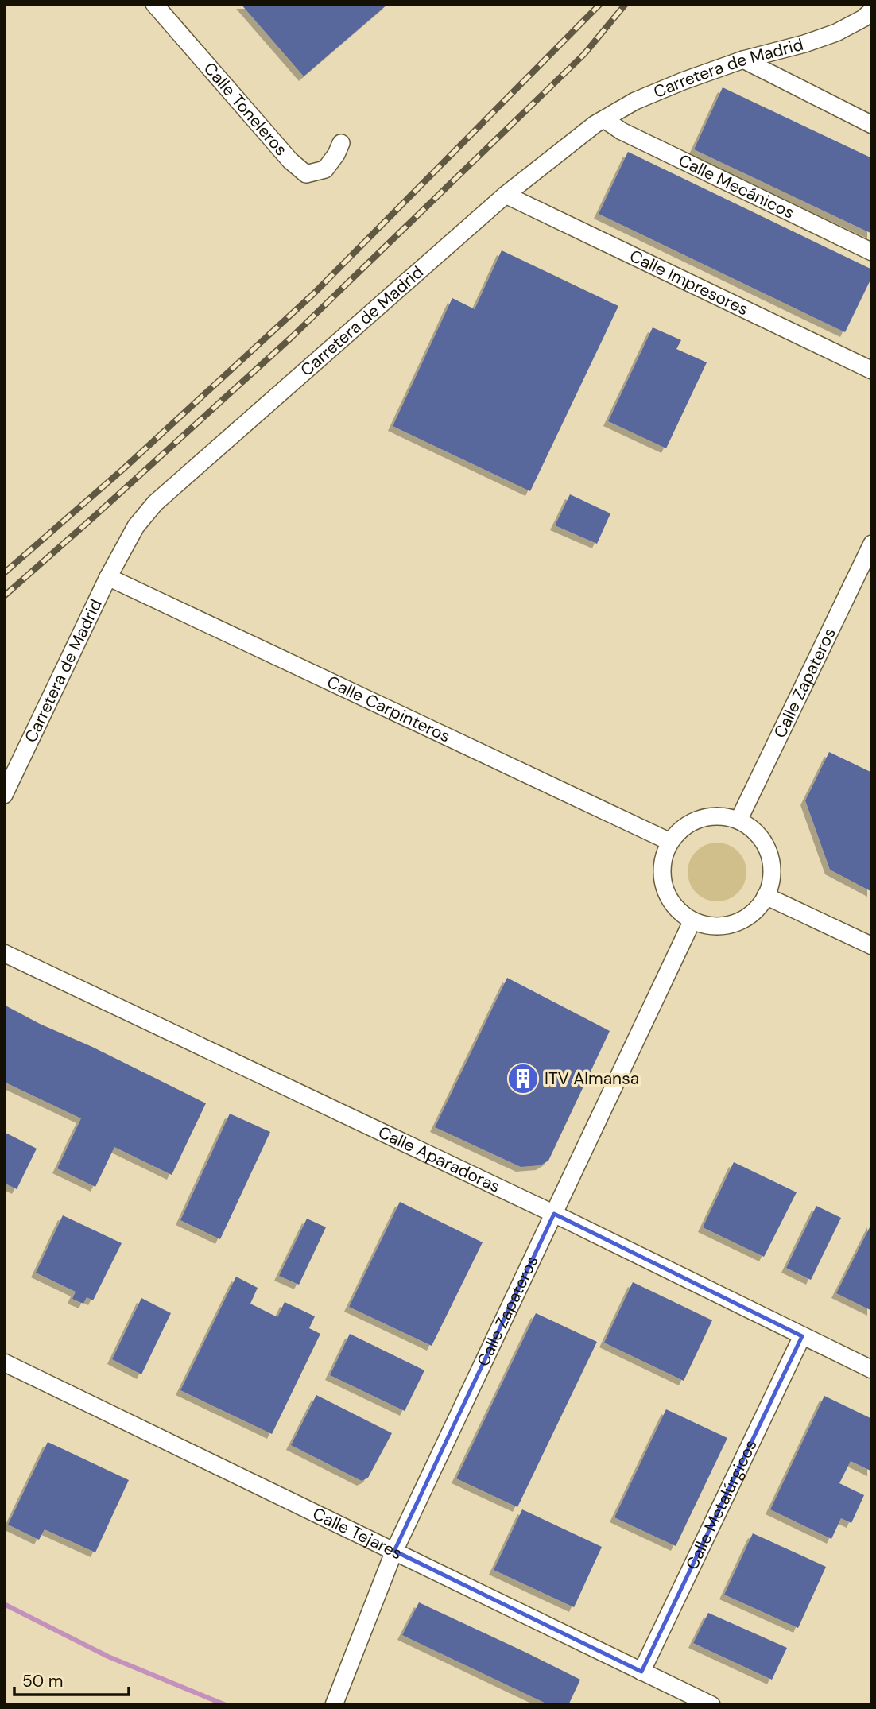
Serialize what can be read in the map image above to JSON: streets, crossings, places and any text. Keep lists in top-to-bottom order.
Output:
{
  "streets": {
    "street": [
      "Carretera de Madrid",
      "Calle Toneleros",
      "Calle Mecánicos",
      "Calle Impresores",
      "Calle Zapateros",
      "Calle Carpinteros",
      "Calle Aparadoras",
      "Calle Metalúrgicos",
      "Calle Tejares"
    ]
  },
  "crossings": [
    ["Carretera de Madrid", "Calle Mecánicos"],
    ["Carretera de Madrid", "Calle Impresores"],
    ["Carretera de Madrid", "Calle Carpinteros"],
    ["Calle Zapateros", "Calle Carpinteros"],
    ["Calle Zapateros", "Calle Aparadoras"],
    ["Calle Zapateros", "Calle Tejares"],
    ["Calle Aparadoras", "Calle Metalúrgicos"],
    ["Calle Metalúrgicos", "Calle Tejares"]
  ],
  "places": {
    "building": ["ITV Almansa"]
  },
  "scale_bar": "50 m"
}
